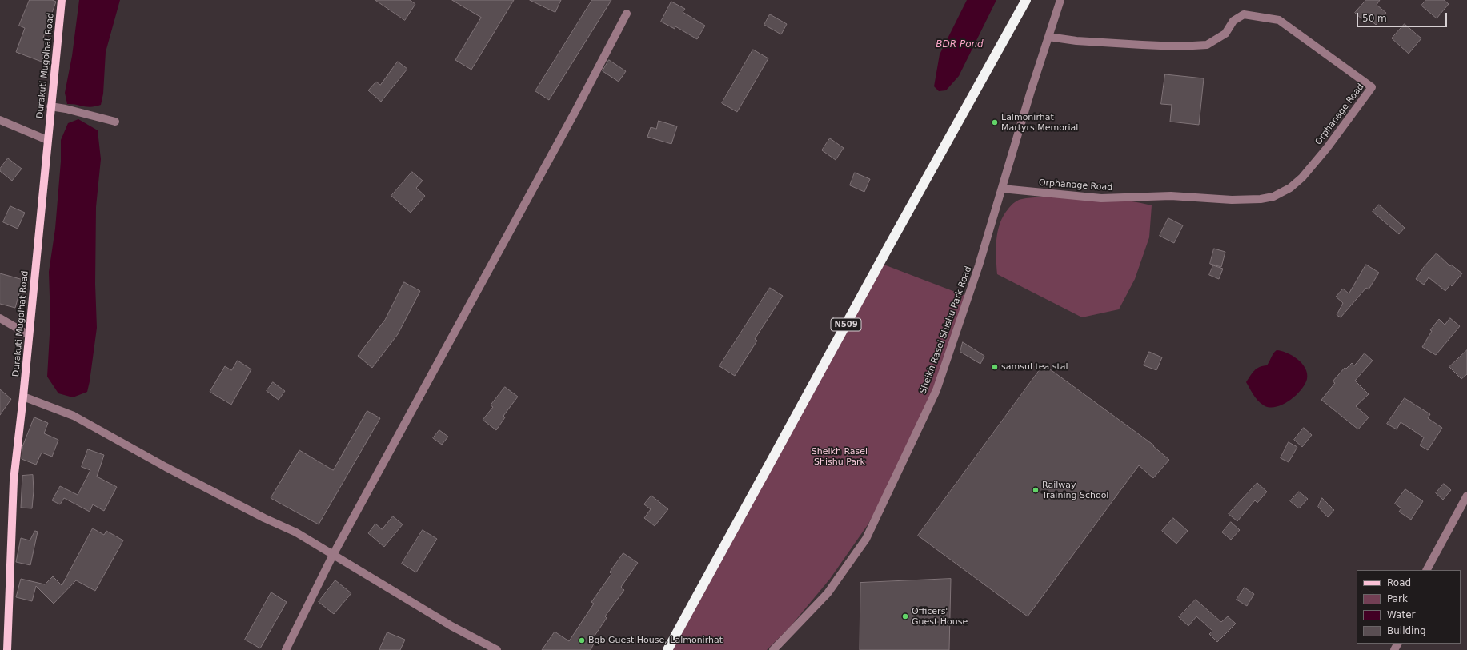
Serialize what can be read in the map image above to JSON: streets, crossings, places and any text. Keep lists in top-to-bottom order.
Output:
{
  "streets": {
    "highway": ["N509"],
    "main road": ["Durakuti Mugolhat Road"],
    "street": ["Orphanage Road", "Sheikh Rasel Shishu Park Road"]
  },
  "crossings": [
    ["Orphanage Road", "Sheikh Rasel Shishu Park Road"]
  ],
  "water": ["BDR Pond"],
  "parks": ["Sheikh Rasel Shishu Park"],
  "places": [
    "Lalmonirhat Martyrs Memorial",
    "samsul tea stal",
    "Railway Training School",
    "Officers' Guest House",
    "Bgb Guest House, Lalmonirhat"
  ],
  "legend": [
    "Road",
    "Park",
    "Water",
    "Building"
  ],
  "scale_bar": "50 m"
}
